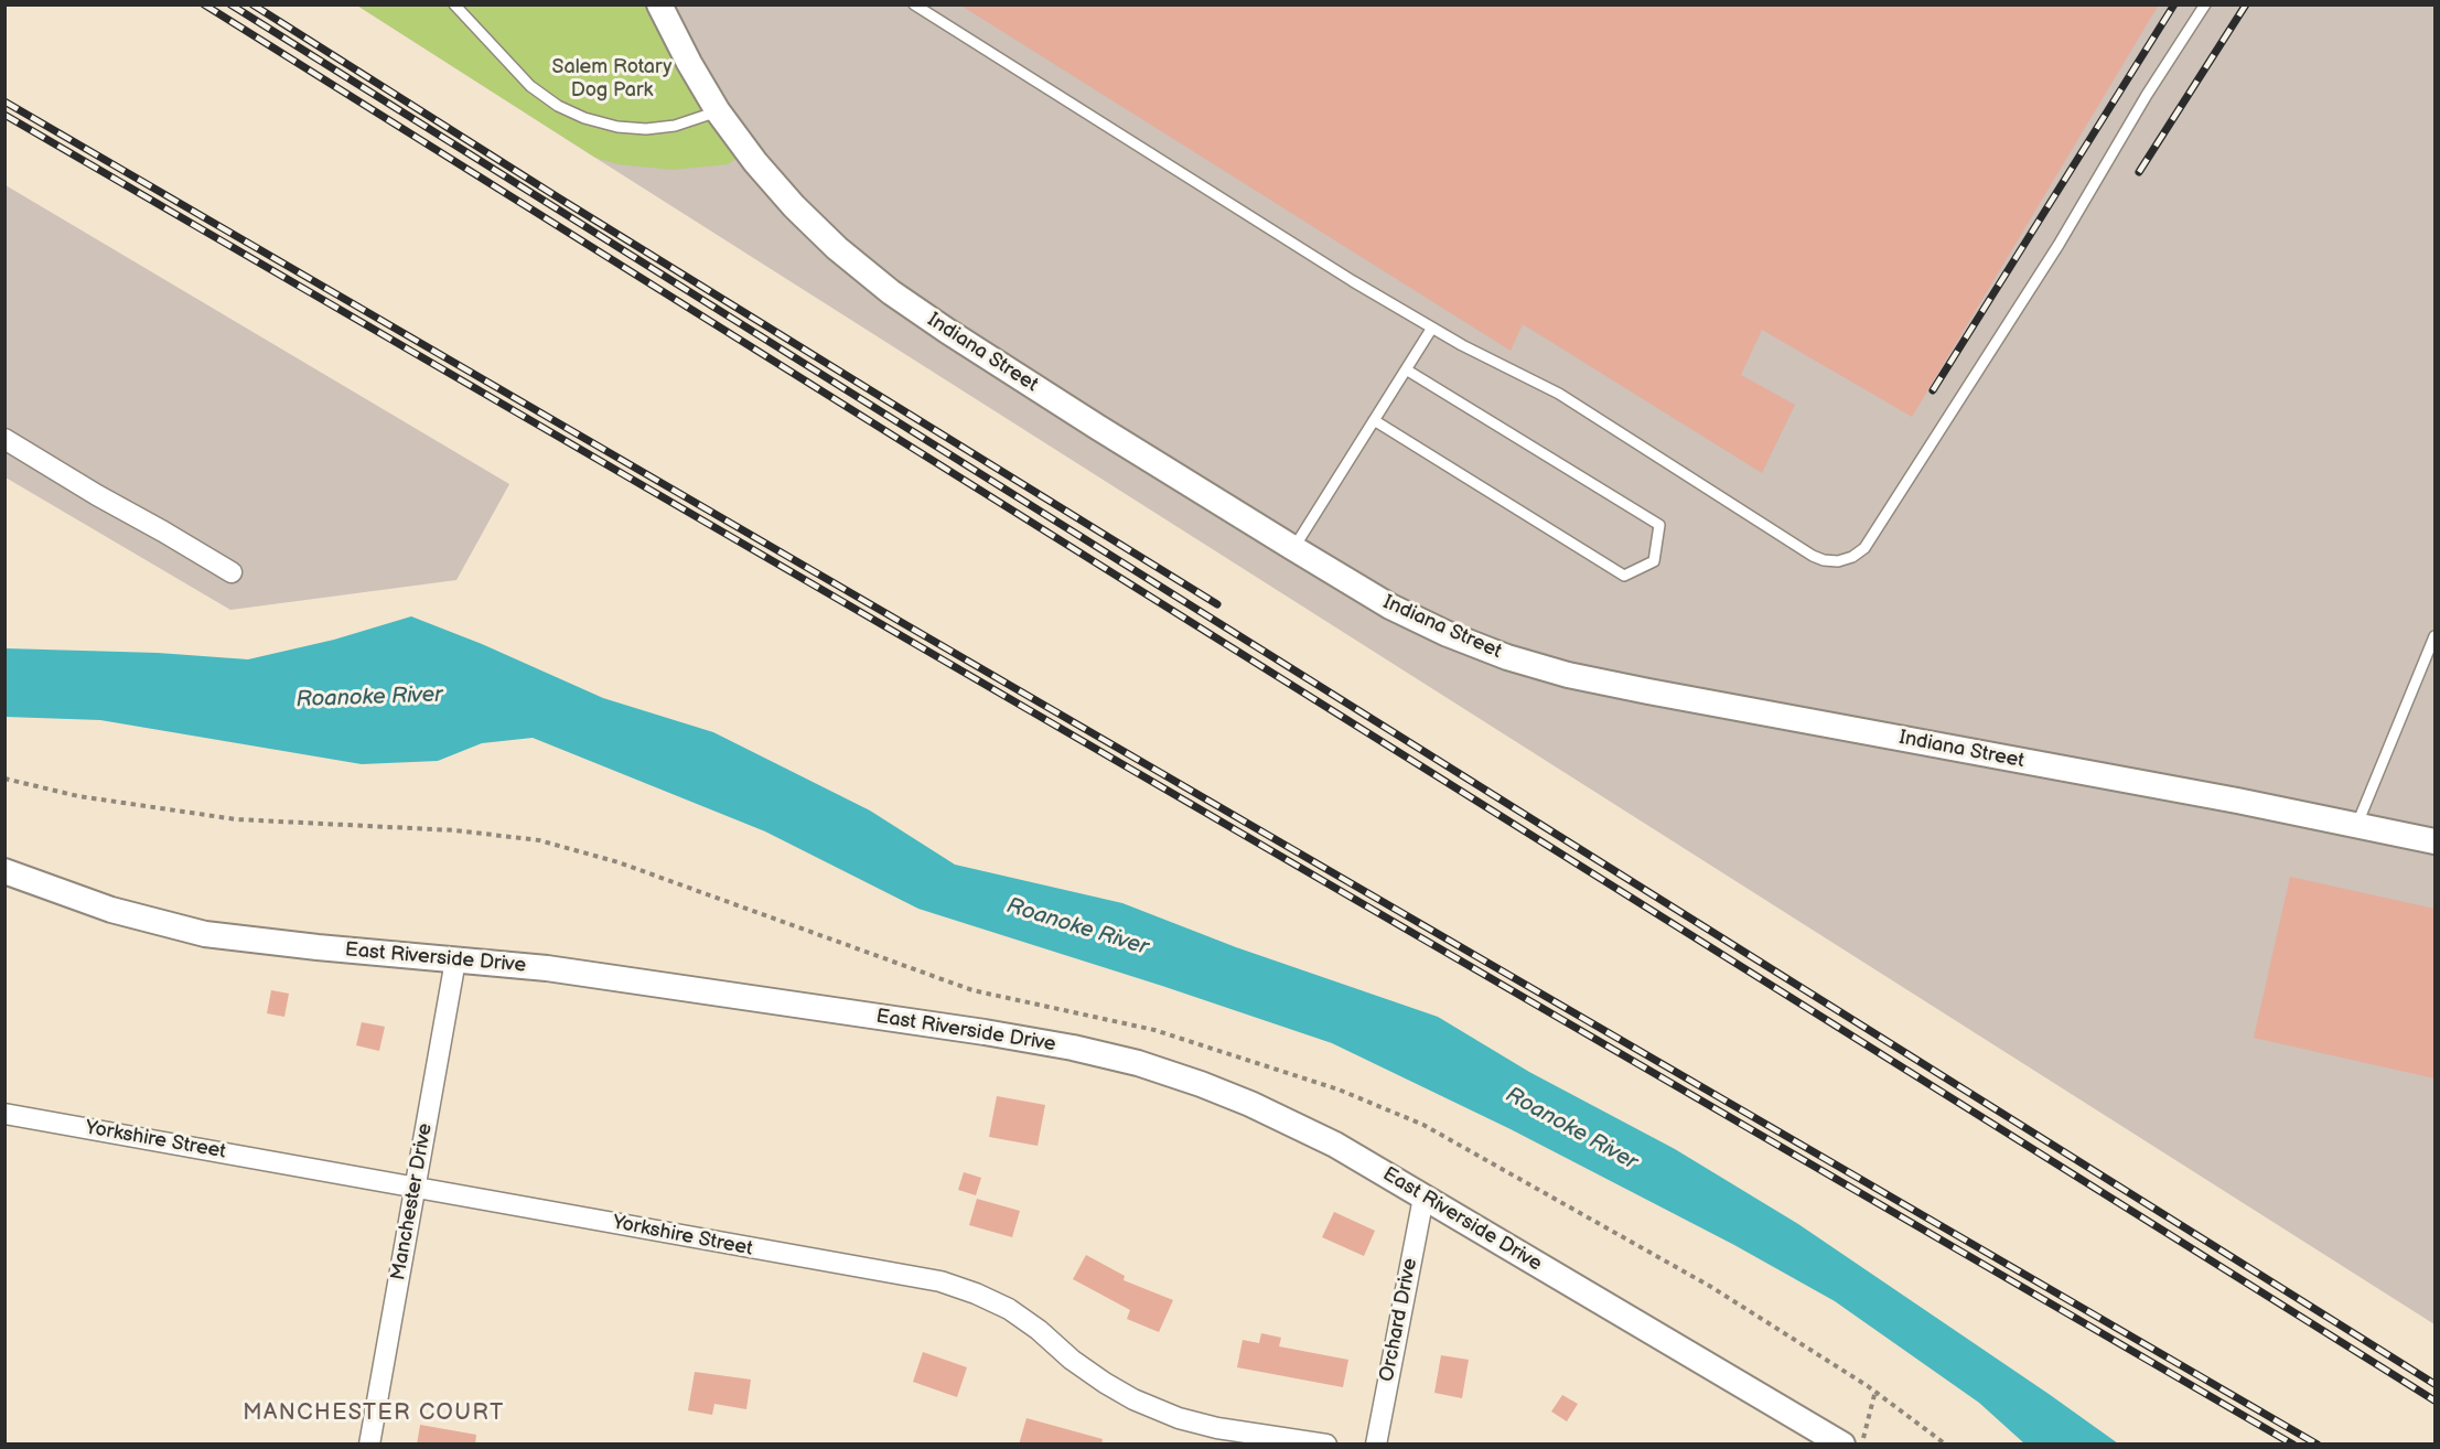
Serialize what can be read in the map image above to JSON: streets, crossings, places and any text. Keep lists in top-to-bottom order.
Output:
{
  "streets": {
    "street": [
      "Indiana Street",
      "East Riverside Drive",
      "Yorkshire Street",
      "Manchester Drive",
      "Orchard Drive"
    ]
  },
  "crossings": [
    ["East Riverside Drive", "Manchester Drive"],
    ["East Riverside Drive", "Orchard Drive"],
    ["Yorkshire Street", "Manchester Drive"]
  ],
  "districts": ["MANCHESTER COURT"],
  "water": ["Roanoke River"],
  "parks": ["Salem Rotary Dog Park"]
}
